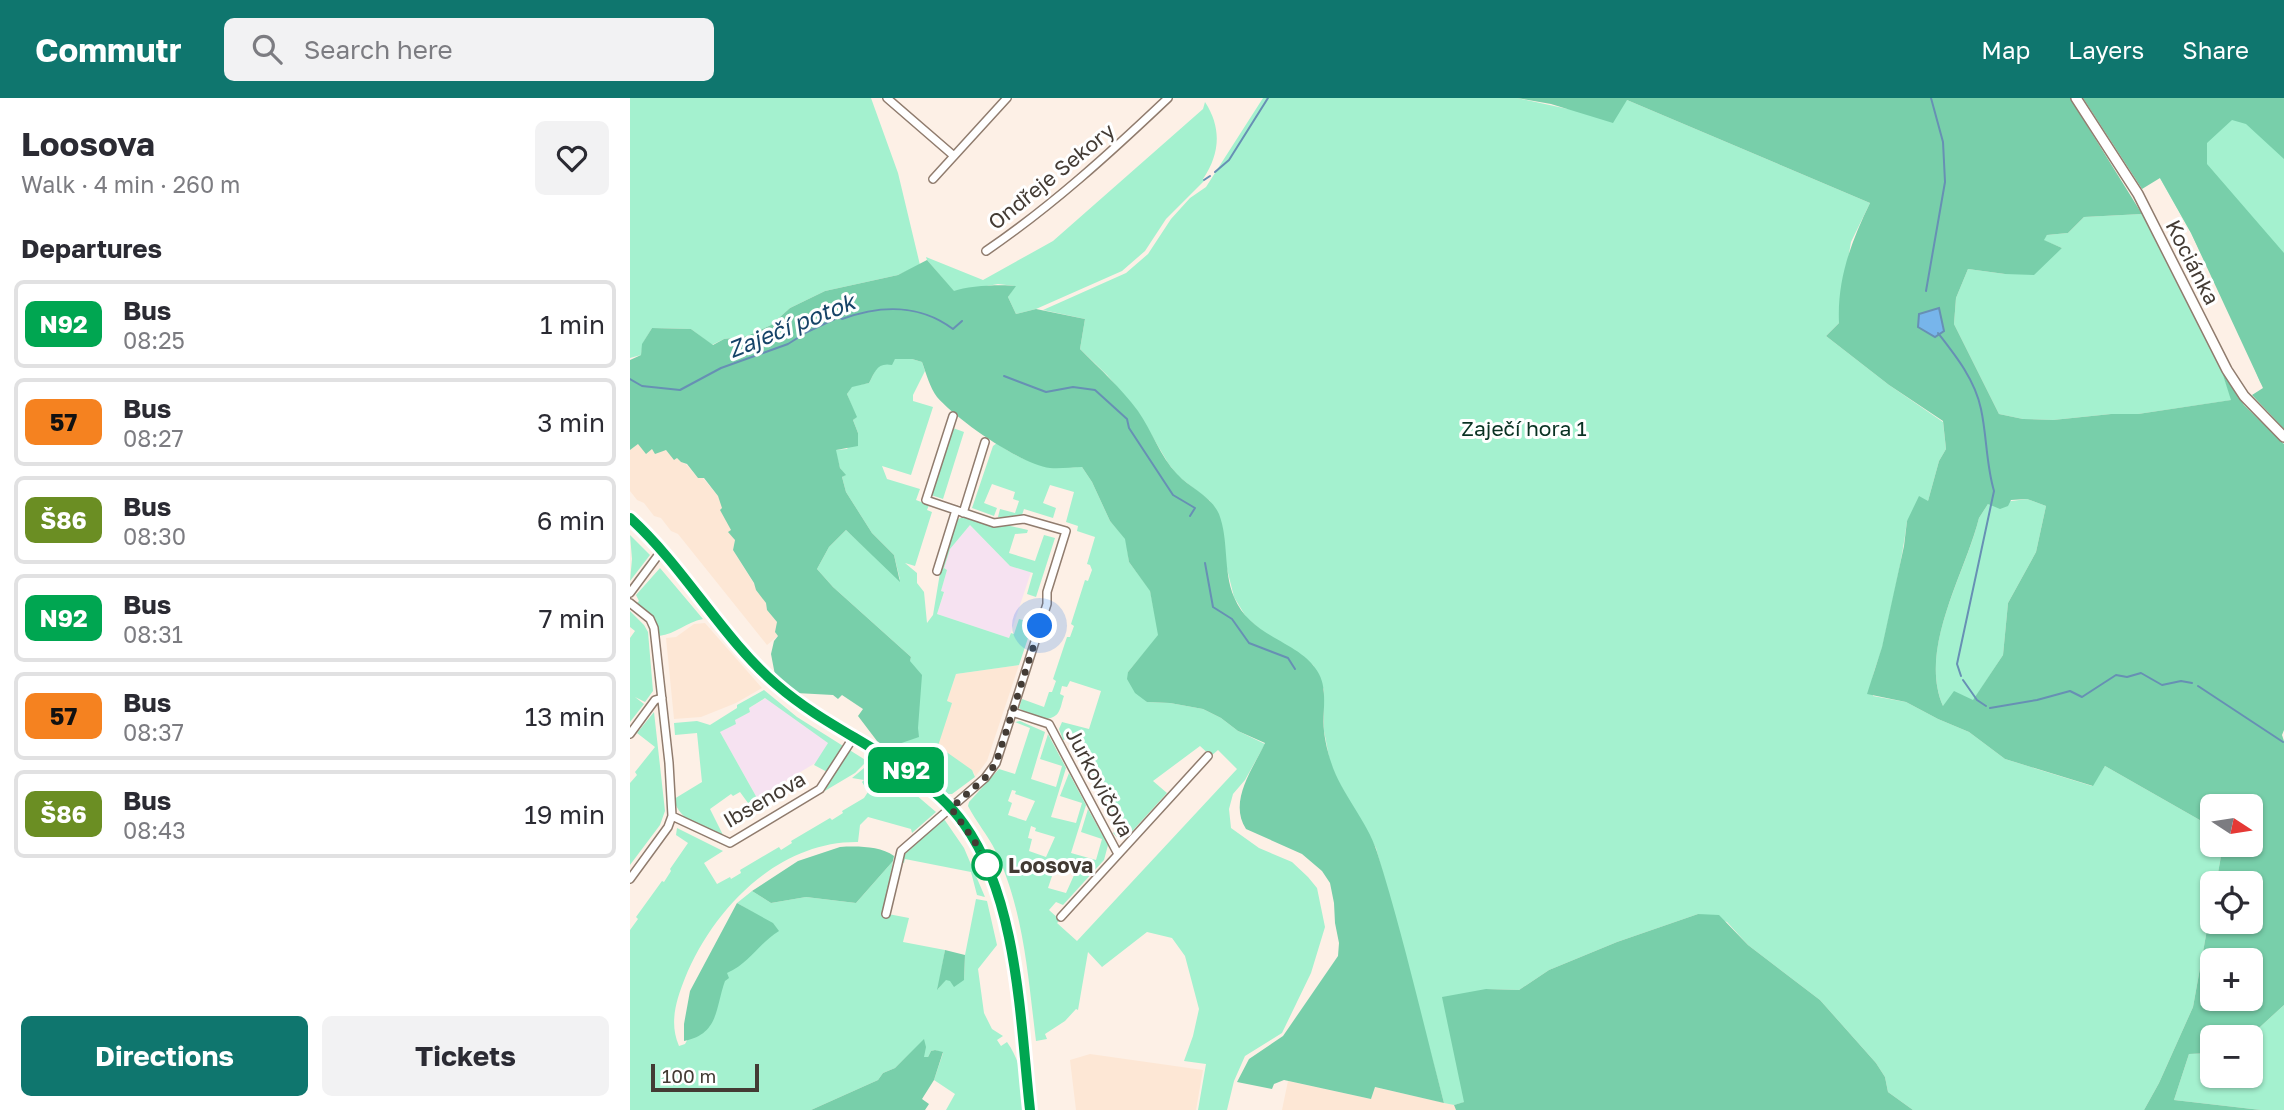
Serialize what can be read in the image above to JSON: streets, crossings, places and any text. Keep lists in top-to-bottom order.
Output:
{
  "streets": {
    "street": [
      "Ondřeje Sekory",
      "Kociánka",
      "Jurkovičova",
      "Ibsenova"
    ]
  },
  "water": ["Zaječí potok"],
  "parks": ["Zaječí hora 1"],
  "places": ["Loosova"],
  "lines": ["bus line N92"],
  "scale_bar": "100 m",
  "north": "right",
  "page": {
    "header": "Commutr",
    "search": "Search here",
    "nav": ["Map", "Layers", "Share"],
    "heading": [
      ["Loosova", "Walk · 4 min · 260 m"],
      "Departures"
    ],
    "on_map": "N92",
    "list": [
      {
        "mark": "N92",
        "name": "Bus",
        "note": "08:25",
        "value": "1 min"
      },
      {
        "mark": "57",
        "name": "Bus",
        "note": "08:27",
        "value": "3 min"
      },
      {
        "mark": "Š86",
        "name": "Bus",
        "note": "08:30",
        "value": "6 min"
      },
      {
        "mark": "N92",
        "name": "Bus",
        "note": "08:31",
        "value": "7 min"
      },
      {
        "mark": "57",
        "name": "Bus",
        "note": "08:37",
        "value": "13 min"
      },
      {
        "mark": "Š86",
        "name": "Bus",
        "note": "08:43",
        "value": "19 min"
      }
    ],
    "map_buttons": ["+", "−"],
    "buttons": ["Directions", "Tickets"],
    "scale": "100 m"
  }
}
